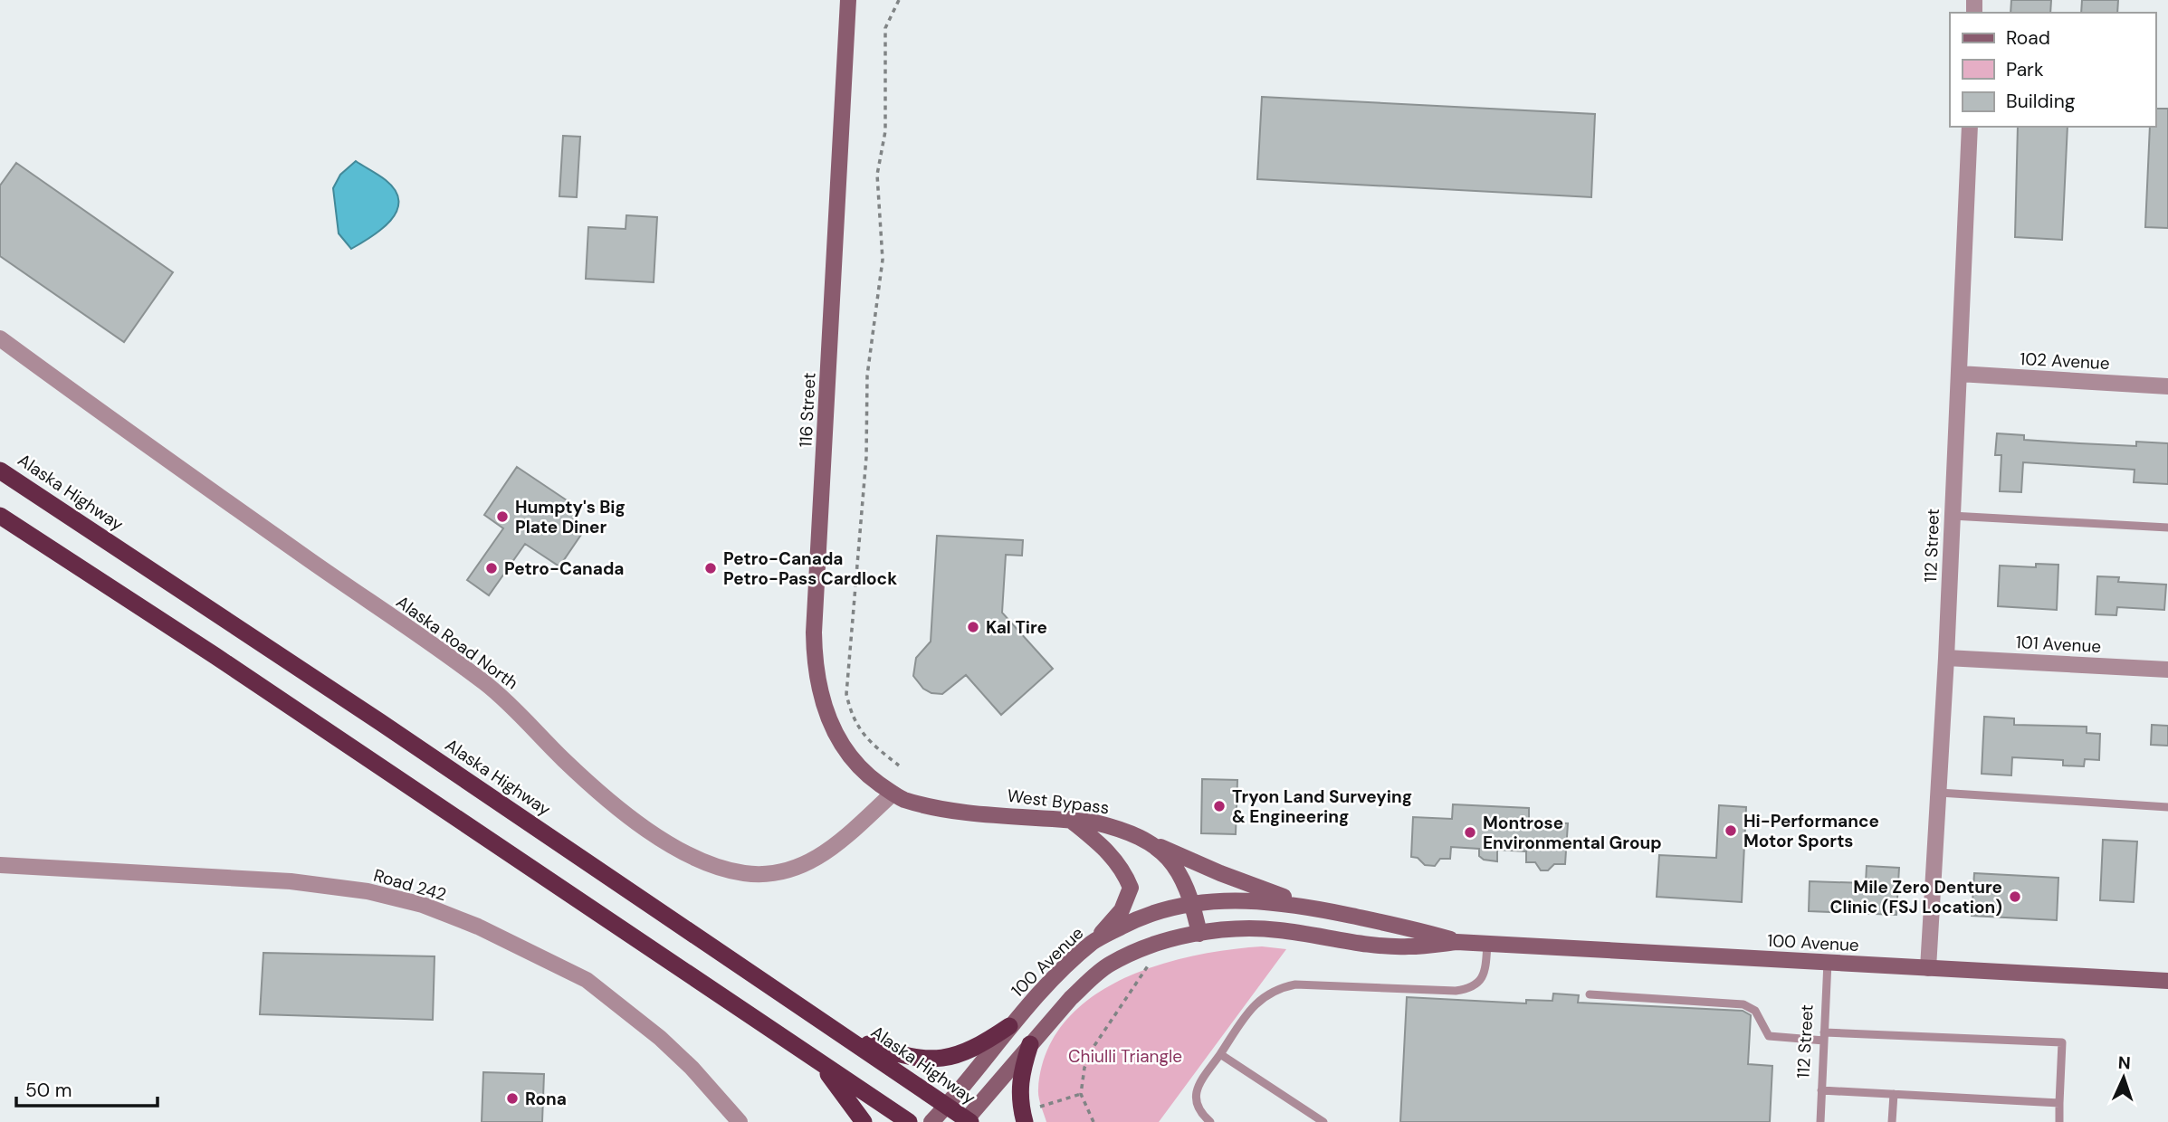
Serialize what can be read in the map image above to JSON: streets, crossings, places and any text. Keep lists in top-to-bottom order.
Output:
{
  "streets": {
    "highway": ["Alaska Highway"],
    "main road": ["116 Street", "West Bypass", "100 Avenue"],
    "street": [
      "102 Avenue",
      "112 Street",
      "Alaska Road North",
      "101 Avenue",
      "Road 242"
    ]
  },
  "crossings": [
    ["102 Avenue", "112 Street"],
    ["116 Street", "Alaska Road North"],
    ["116 Street", "West Bypass"],
    ["Alaska Highway", "100 Avenue"],
    ["112 Street", "101 Avenue"],
    ["112 Street", "100 Avenue"],
    ["Alaska Road North", "West Bypass"],
    ["West Bypass", "100 Avenue"]
  ],
  "parks": ["Chiulli Triangle"],
  "places": [
    "Humpty's Big Plate Diner",
    "Petro-Canada",
    "Petro-Canada Petro-Pass Cardlock",
    "Kal Tire",
    "Tryon Land Surveying & Engineering",
    "Hi-Performance Motor Sports",
    "Montrose Environmental Group",
    "Mile Zero Denture Clinic (FSJ Location)",
    "Rona"
  ],
  "legend": ["Road", "Park", "Building"],
  "scale_bar": "50 m",
  "north": "top"
}
